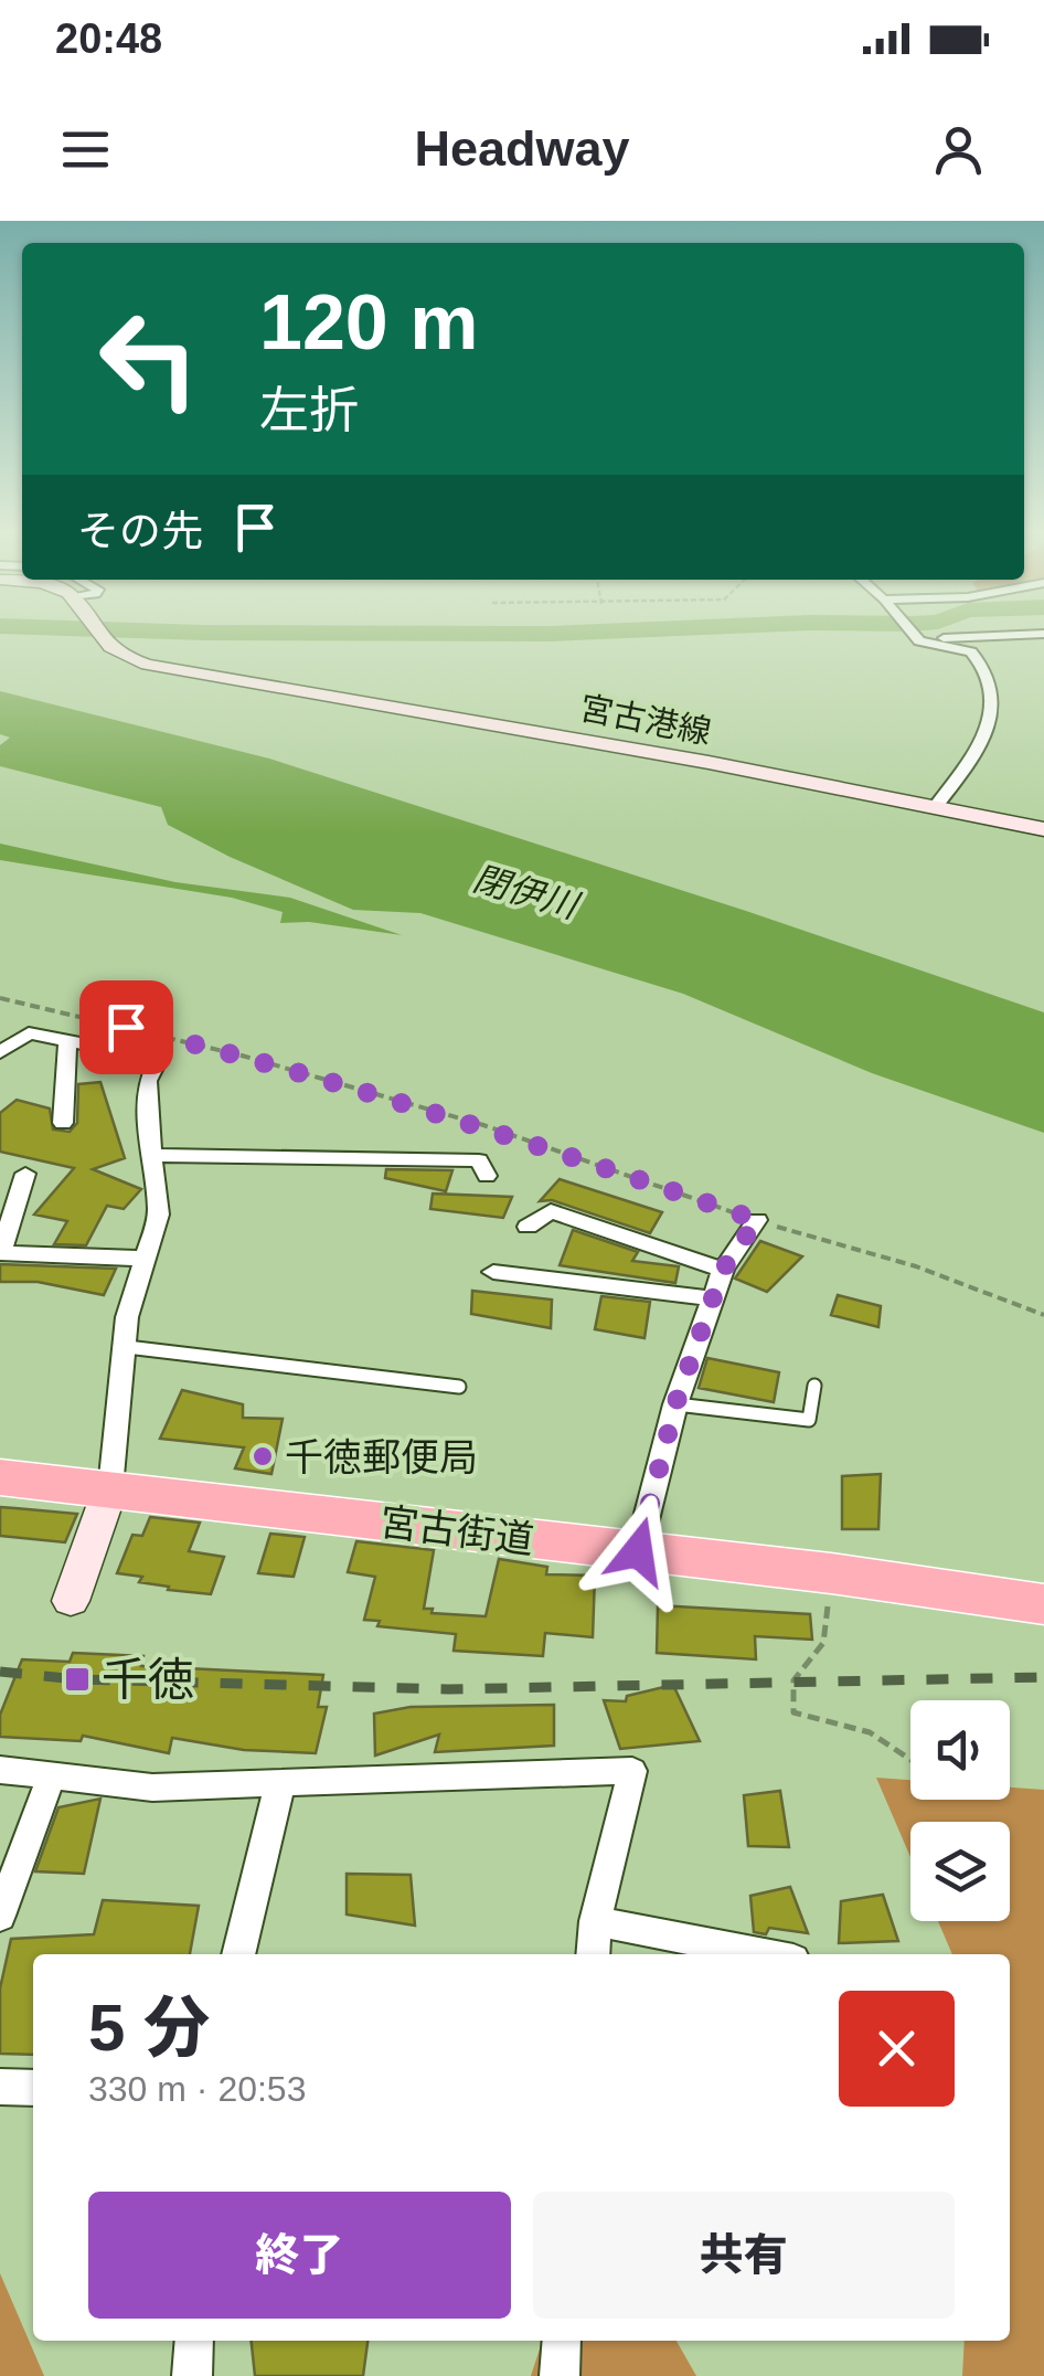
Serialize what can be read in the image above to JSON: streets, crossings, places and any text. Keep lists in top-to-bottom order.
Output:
{
  "streets": {
    "highway": ["宮古街道"],
    "main road": ["宮古港線"]
  },
  "water": ["閉伊川"],
  "places": {
    "other": ["千徳郵便局"],
    "transit": ["千徳"]
  },
  "page": {
    "status": "20:48",
    "header": "Headway",
    "turn": ["120 m", "左折"],
    "then": "その先",
    "heading": ["5 分", "330 m · 20:53"],
    "buttons": ["終了", "共有"]
  }
}
